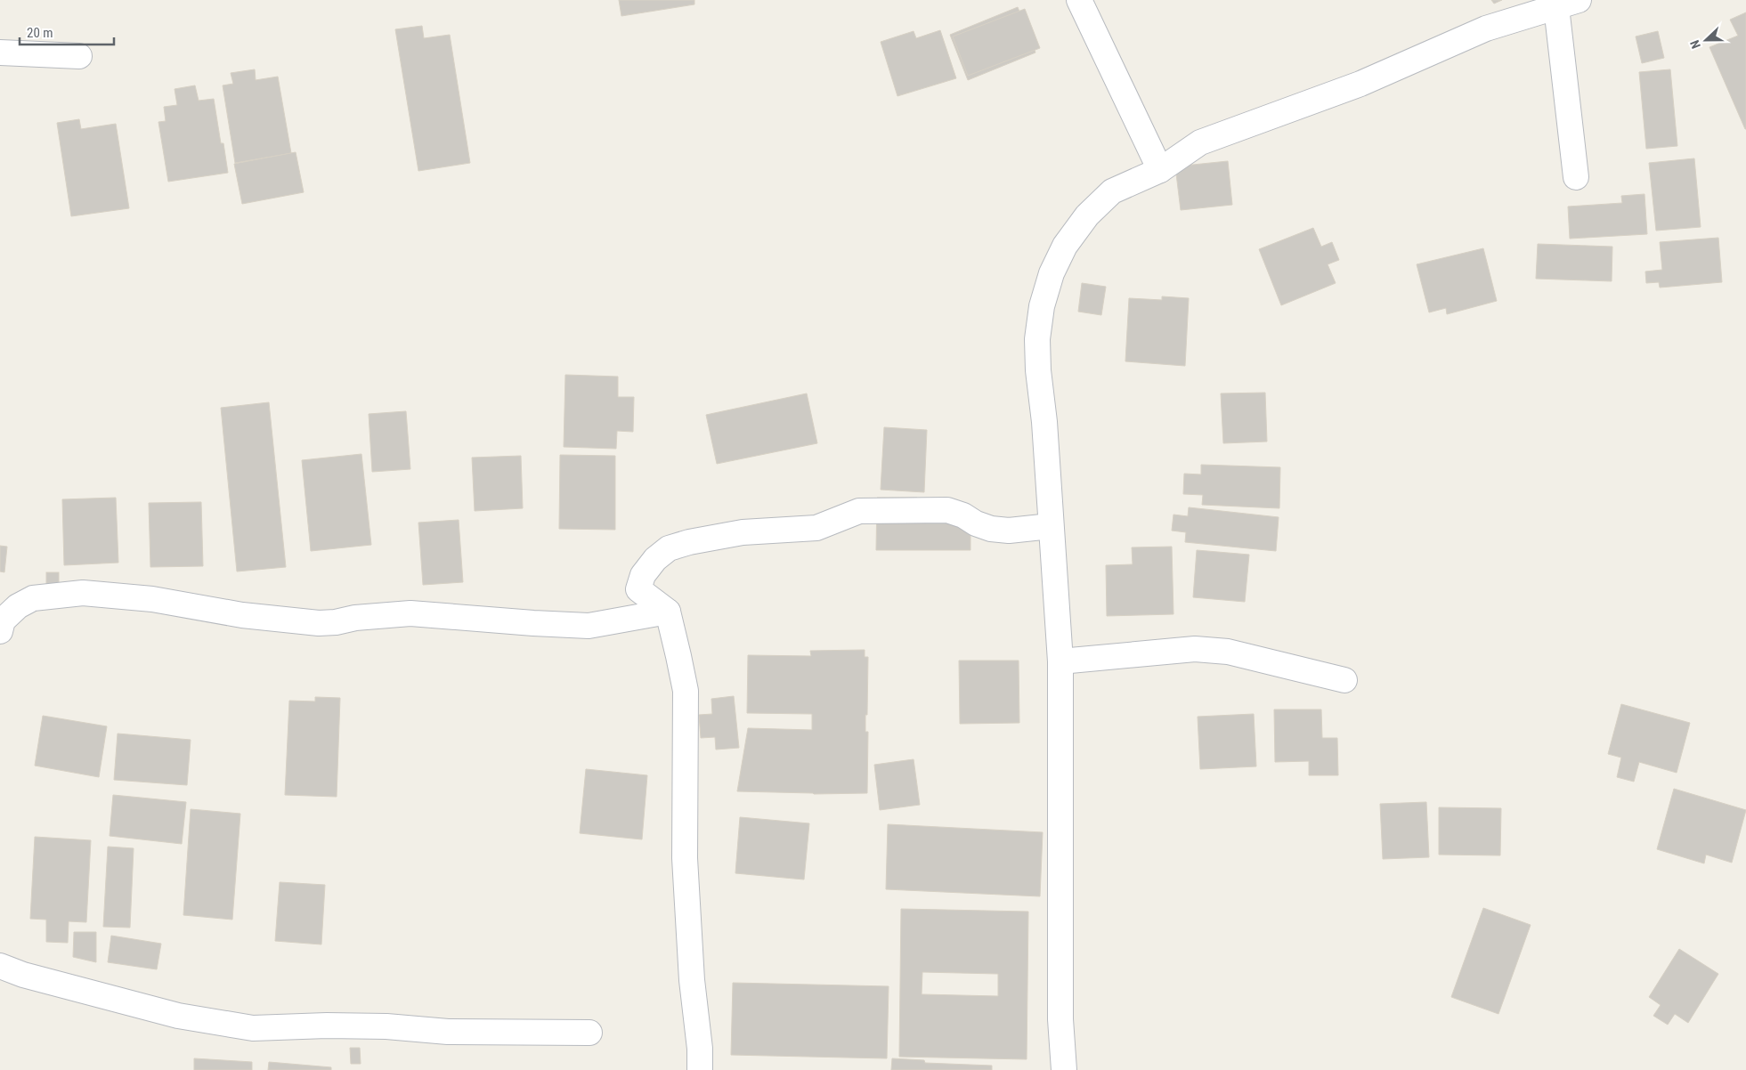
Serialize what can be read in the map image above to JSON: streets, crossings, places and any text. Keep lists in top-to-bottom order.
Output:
{
  "scale_bar": "20 m",
  "north": "left"
}
